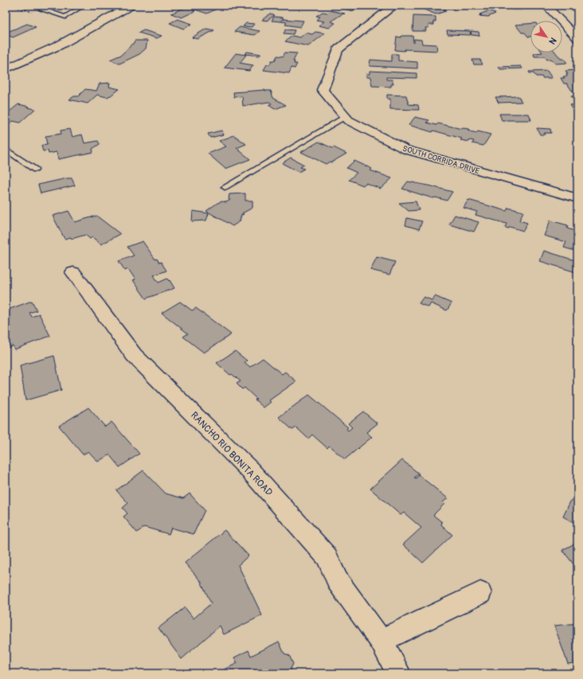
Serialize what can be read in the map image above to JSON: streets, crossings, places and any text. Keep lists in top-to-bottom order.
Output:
{
  "streets": {
    "street": ["SOUTH CORRIDA DRIVE", "RANCHO RIO BONITA ROAD"]
  },
  "north": "bottom right"
}
